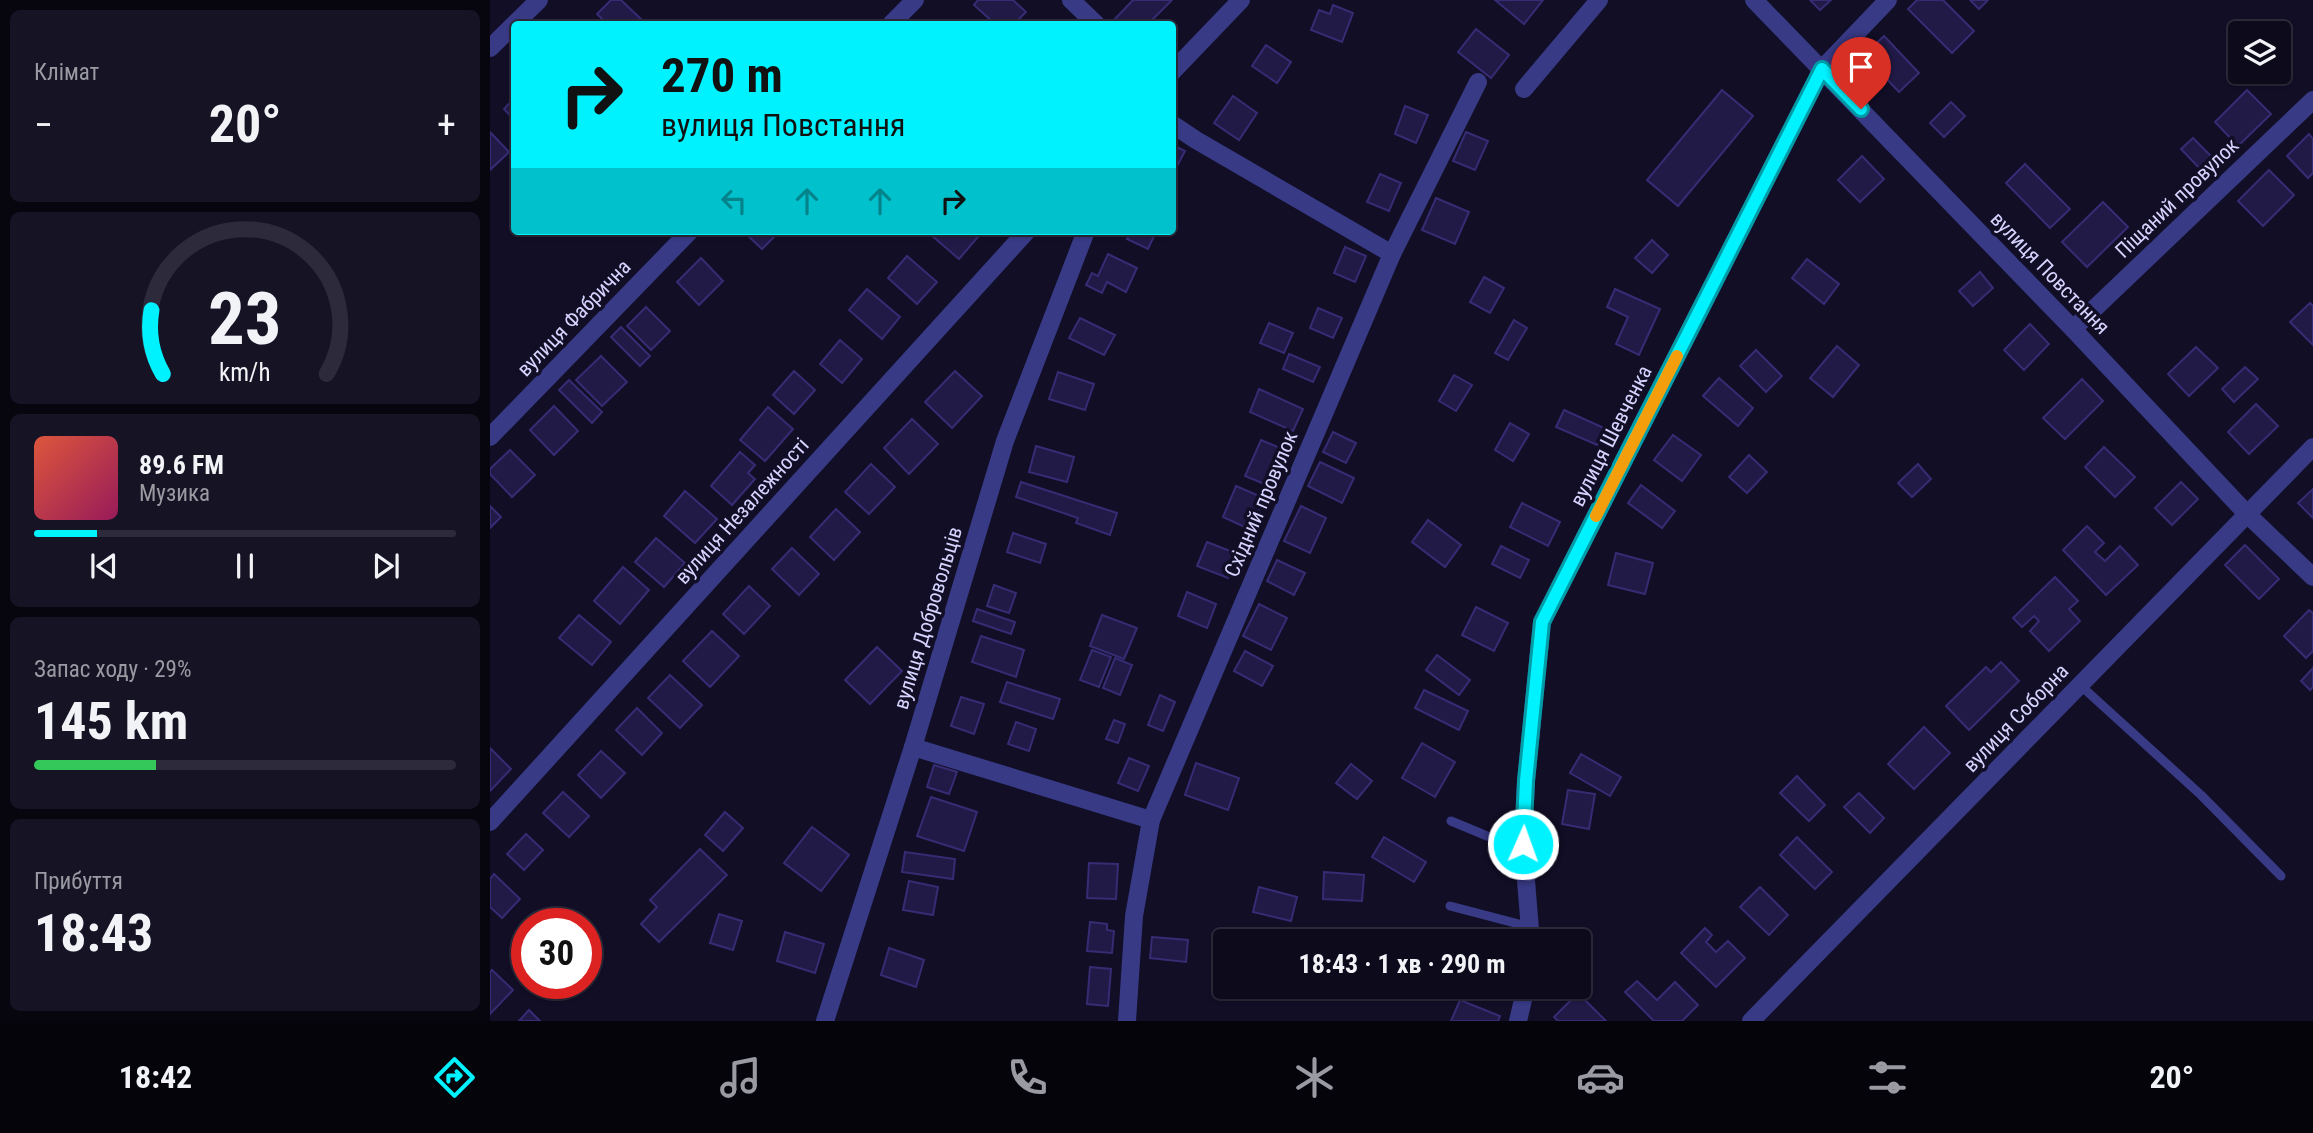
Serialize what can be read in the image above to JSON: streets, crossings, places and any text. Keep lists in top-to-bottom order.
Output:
{
  "streets": {
    "street": [
      "Піщаний провулок",
      "вулиця Повстання",
      "вулиця Фабрична",
      "вулиця Шевченка",
      "Східний провулок",
      "вулиця Незалежності",
      "вулиця Добровольців",
      "вулиця Соборна"
    ]
  },
  "crossings": [
    ["Піщаний провулок", "вулиця Повстання"],
    ["вулиця Повстання", "вулиця Шевченка"],
    ["вулиця Повстання", "вулиця Соборна"]
  ],
  "page": {
    "tile": [
      "Клімат",
      ["Запас ходу · 29%", "145 km"],
      ["Прибуття", "18:43"]
    ],
    "turn": ["270 m", "вулиця Повстання"],
    "heat": ["−", "20°", "+"],
    "song": ["89.6 FM", "Музика"],
    "limit": "30",
    "trip": "18:43 · 1 хв · 290 m",
    "tabs": ["18:42", "20°"],
    "gauge": ["23", "km/h"]
  }
}
